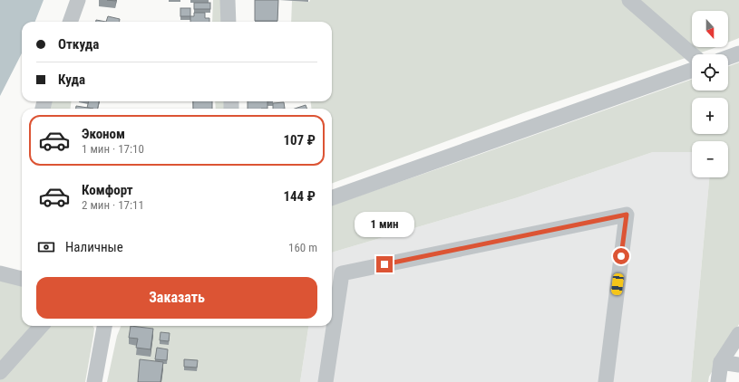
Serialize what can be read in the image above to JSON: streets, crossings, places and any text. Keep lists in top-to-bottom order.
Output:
{
  "north": "bottom",
  "page": {
    "map_buttons": ["+", "−"],
    "banner": ["Откуда", "Куда"],
    "list": [
      {
        "name": "Эконом",
        "note": "1 мин · 17:10",
        "value": "107 ₽"
      },
      {
        "name": "Комфорт",
        "note": "2 мин · 17:11",
        "value": "144 ₽"
      }
    ],
    "bubble": "1 мин",
    "pay": ["Наличные", "160 m"],
    "buttons": "Заказать"
  }
}
